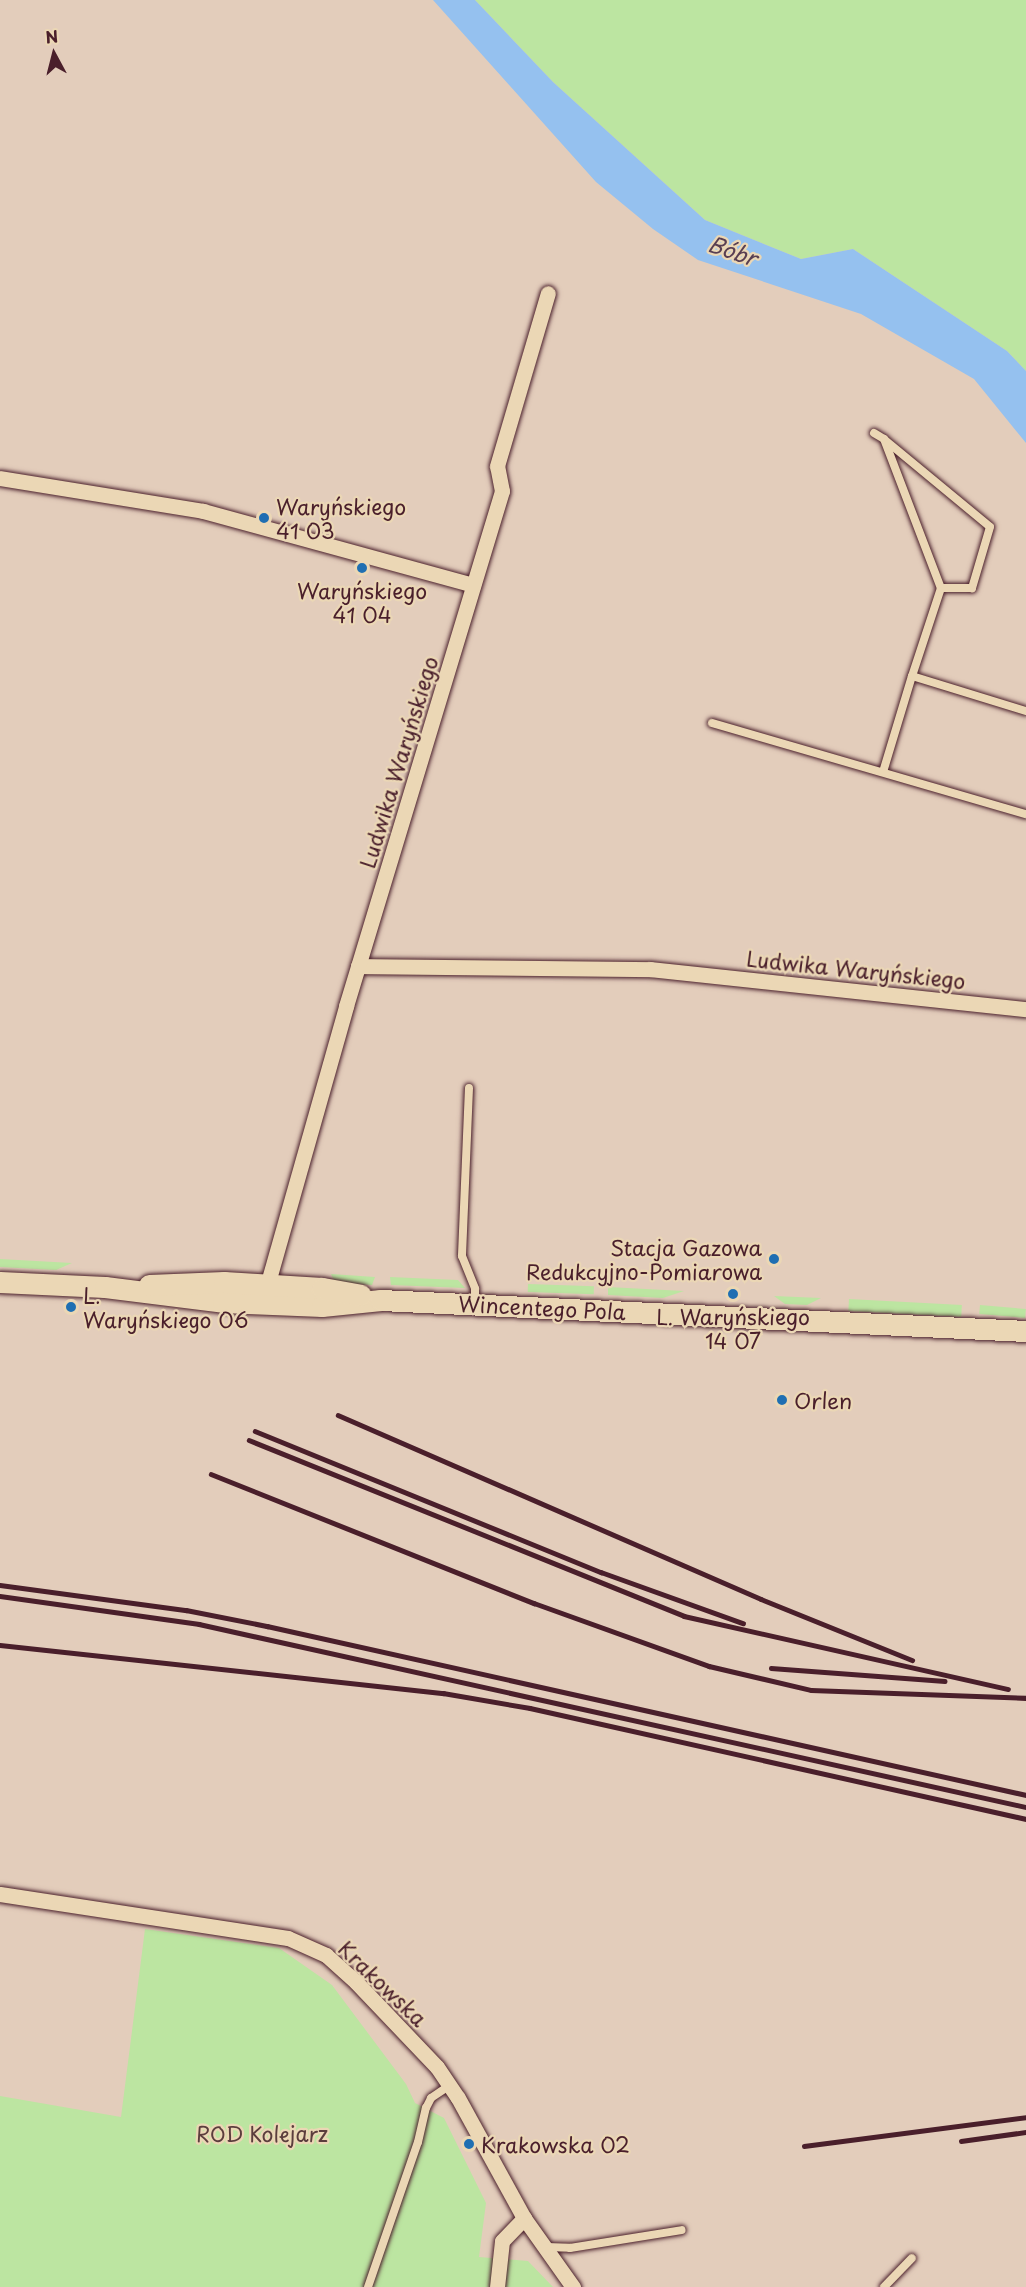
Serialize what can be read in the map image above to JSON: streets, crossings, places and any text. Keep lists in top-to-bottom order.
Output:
{
  "streets": {
    "street": ["Ludwika Waryńskiego", "Wincentego Pola", "Krakowska"]
  },
  "crossings": [
    ["Ludwika Waryńskiego", "Wincentego Pola"]
  ],
  "water": ["Bóbr"],
  "parks": ["ROD Kolejarz"],
  "places": [
    "Waryńskiego 41 03",
    "Waryńskiego 41 04",
    "Stacja Gazowa Redukcyjno-Pomiarowa",
    "L. Waryńskiego 14 07",
    "L. Waryńskiego 06",
    "Orlen",
    "Krakowska 02"
  ],
  "north": "top"
}
